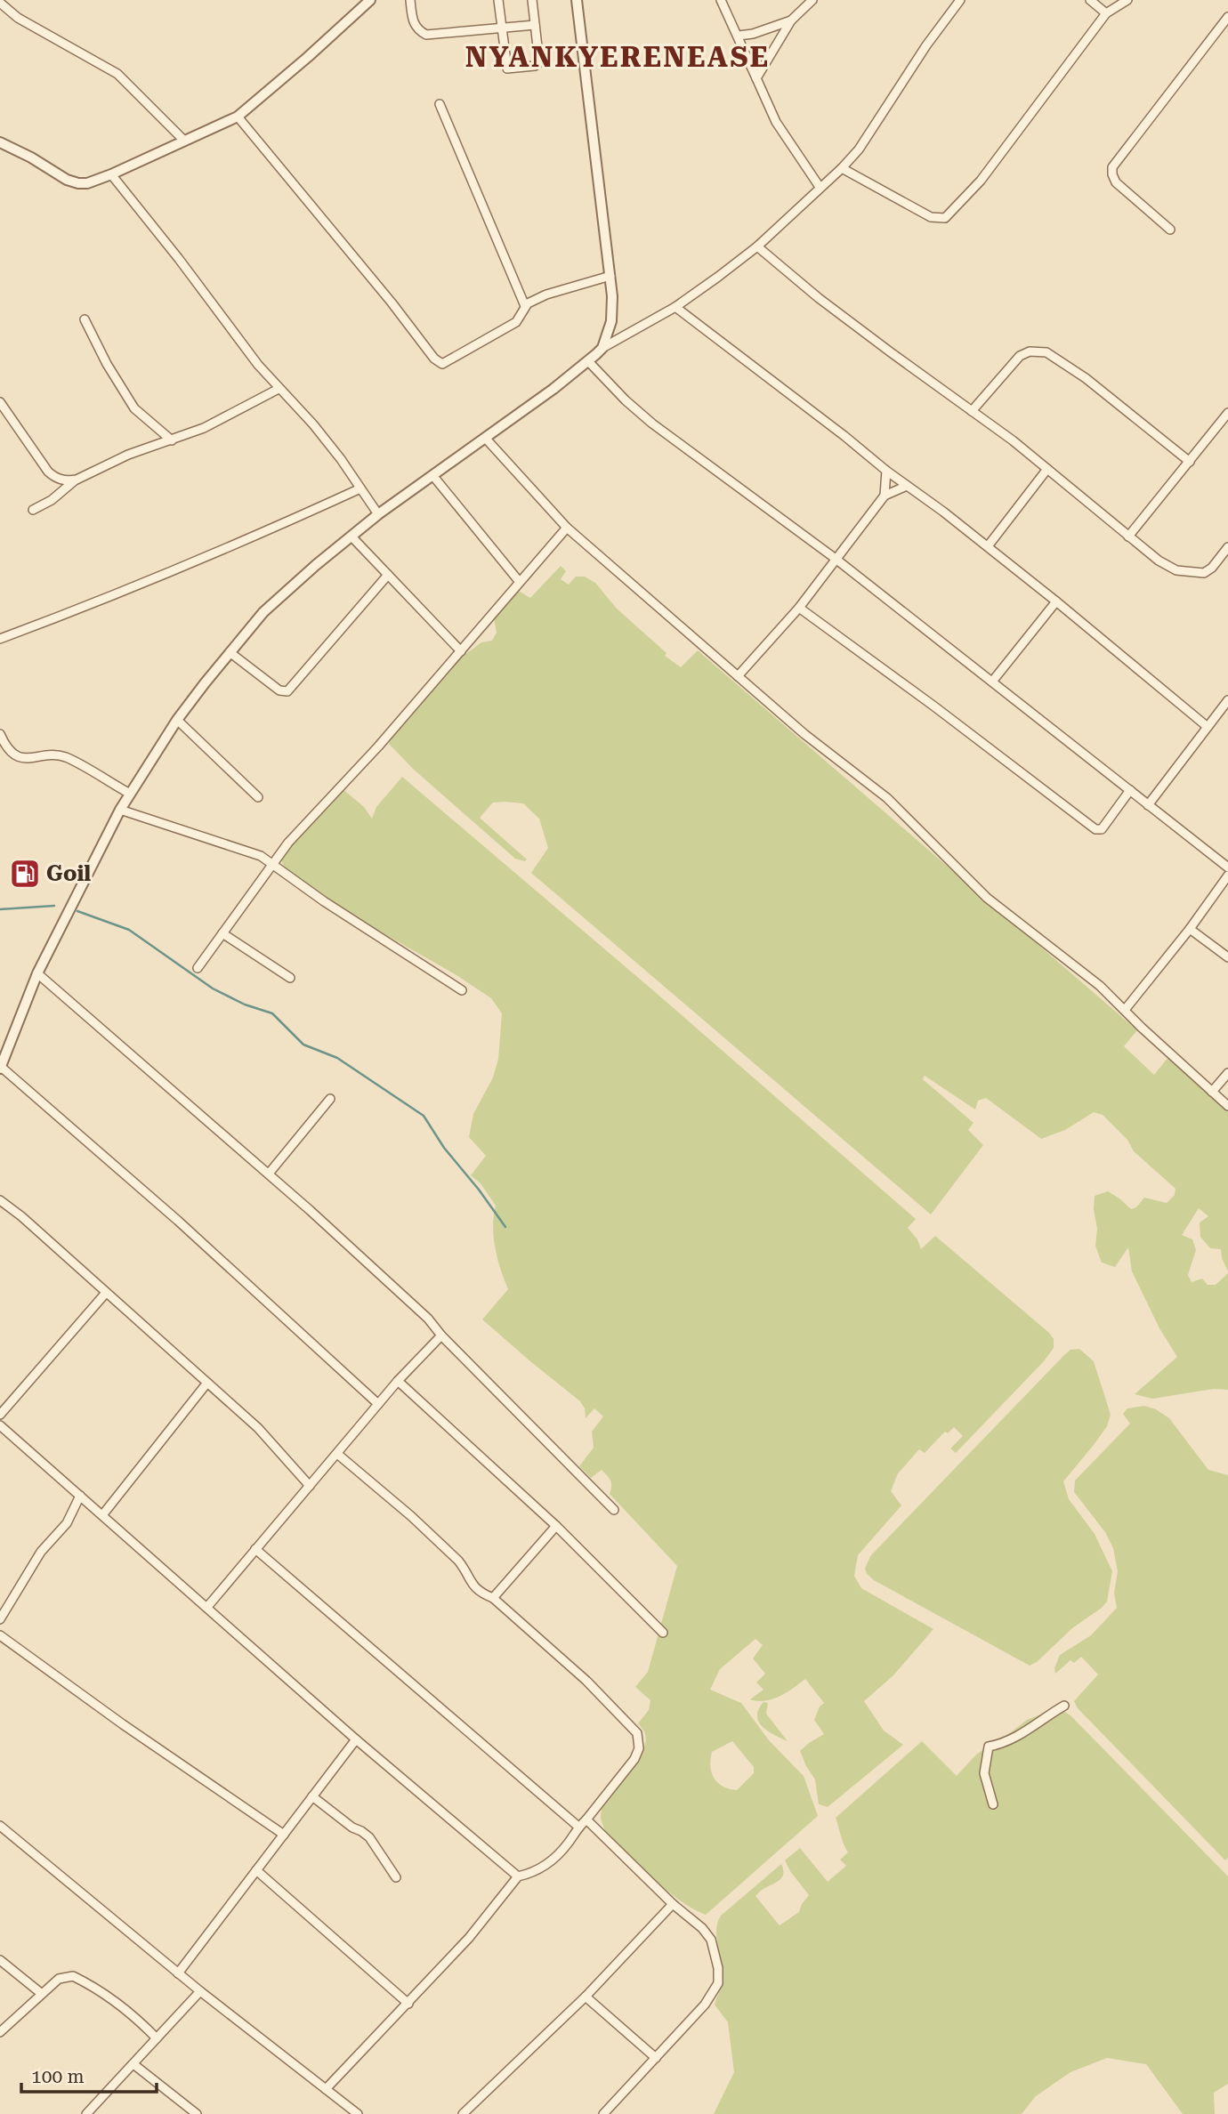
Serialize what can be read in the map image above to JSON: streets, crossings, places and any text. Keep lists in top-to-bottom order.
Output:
{
  "districts": ["NYANKYERENEASE"],
  "places": {
    "fuel station": ["Goil"]
  },
  "scale_bar": "100 m"
}
